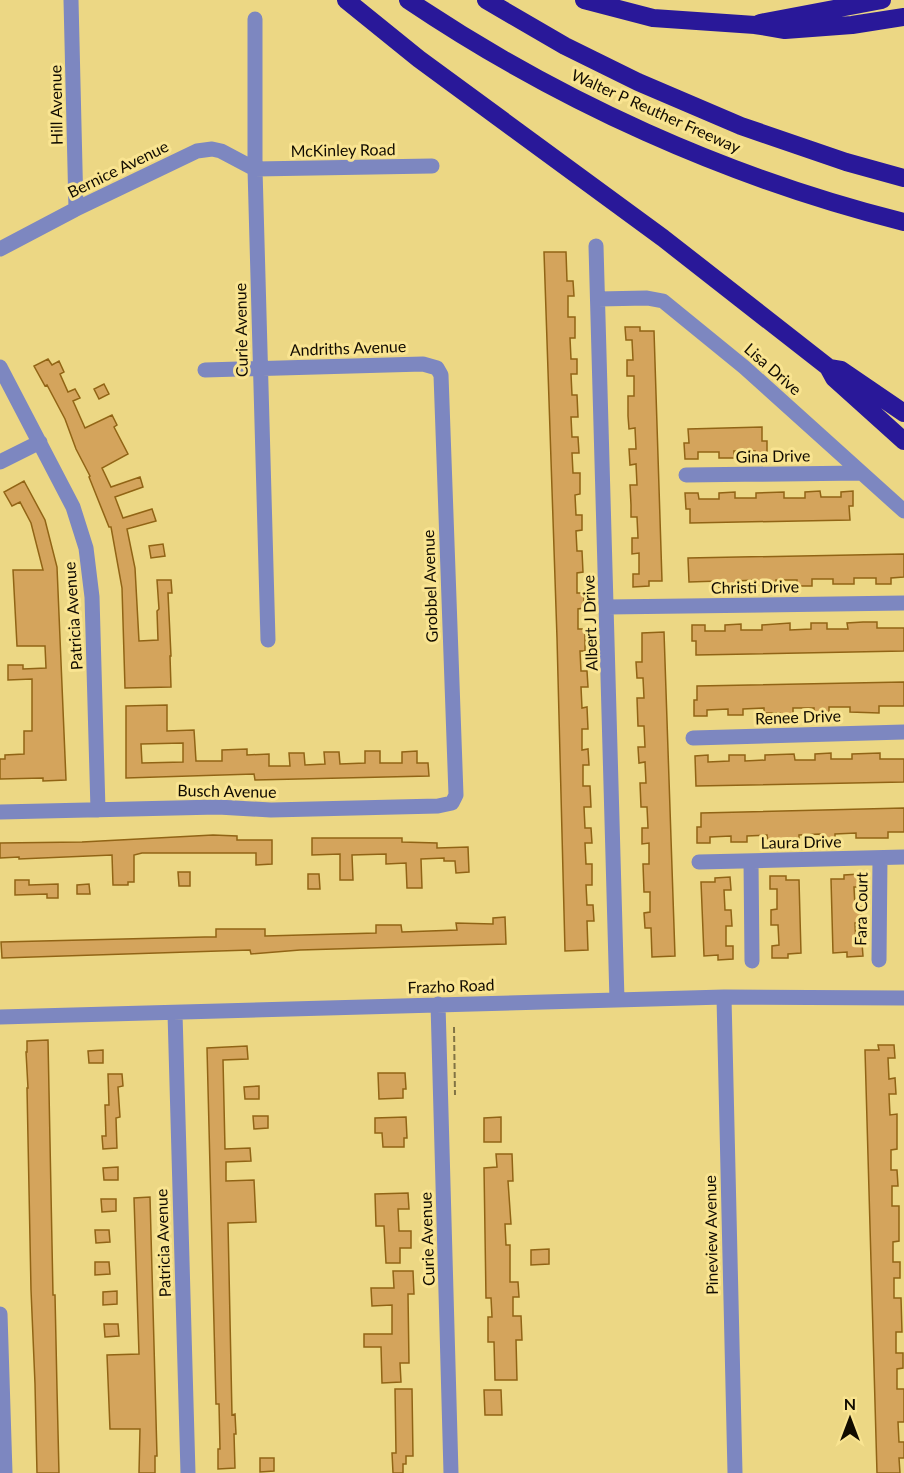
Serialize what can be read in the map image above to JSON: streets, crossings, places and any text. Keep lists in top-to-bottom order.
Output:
{
  "streets": {
    "highway": ["Walter P Reuther Freeway"],
    "street": [
      "Hill Avenue",
      "McKinley Road",
      "Bernice Avenue",
      "Curie Avenue",
      "Andriths Avenue",
      "Lisa Drive",
      "Gina Drive",
      "Grobbel Avenue",
      "Christi Drive",
      "Patricia Avenue",
      "Albert J Drive",
      "Renee Drive",
      "Busch Avenue",
      "Laura Drive",
      "Fara Court",
      "Frazho Road",
      "Pineview Avenue"
    ]
  },
  "crossings": [
    ["Hill Avenue", "Bernice Avenue"],
    ["McKinley Road", "Bernice Avenue"],
    ["McKinley Road", "Curie Avenue"],
    ["Bernice Avenue", "Curie Avenue"],
    ["Curie Avenue", "Andriths Avenue"],
    ["Curie Avenue", "Frazho Road"],
    ["Andriths Avenue", "Grobbel Avenue"],
    ["Lisa Drive", "Gina Drive"],
    ["Lisa Drive", "Albert J Drive"],
    ["Grobbel Avenue", "Busch Avenue"],
    ["Christi Drive", "Albert J Drive"],
    ["Patricia Avenue", "Busch Avenue"],
    ["Patricia Avenue", "Frazho Road"],
    ["Albert J Drive", "Frazho Road"],
    ["Laura Drive", "Fara Court"],
    ["Frazho Road", "Pineview Avenue"]
  ],
  "north": "top"
}
